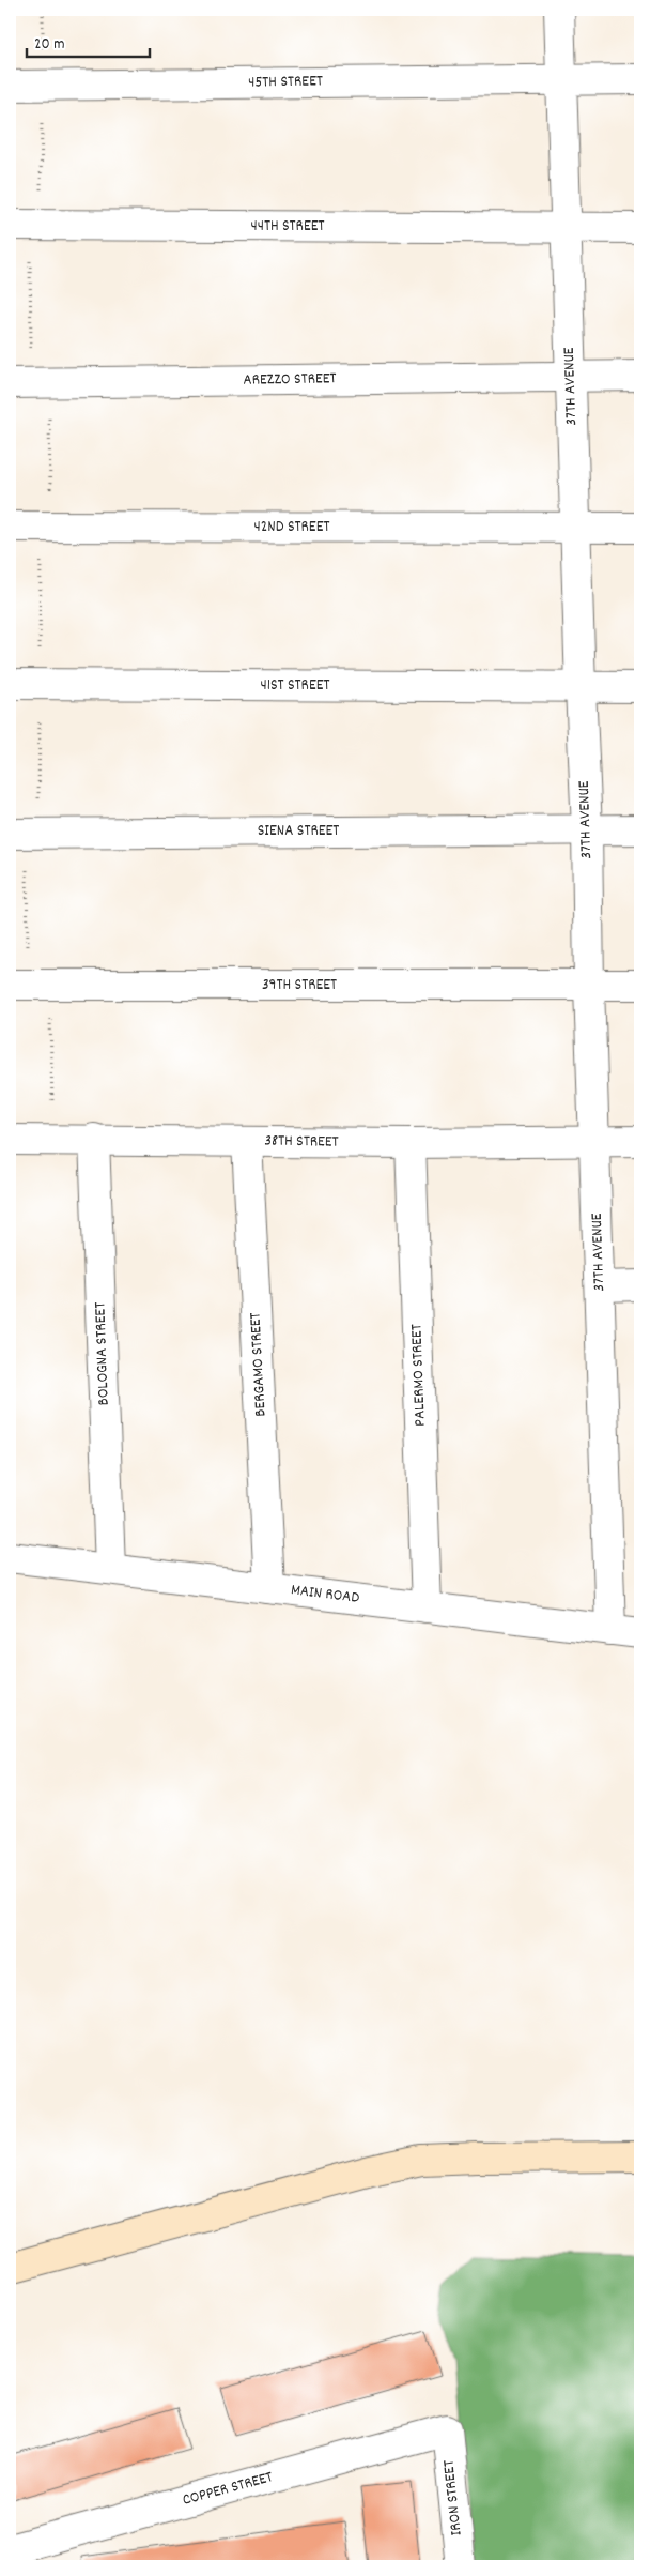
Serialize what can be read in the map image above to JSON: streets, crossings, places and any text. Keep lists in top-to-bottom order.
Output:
{
  "streets": {
    "street": [
      "45TH STREET",
      "44TH STREET",
      "AREZZO STREET",
      "37TH AVENUE",
      "42ND STREET",
      "41ST STREET",
      "SIENA STREET",
      "39TH STREET",
      "38TH STREET",
      "BOLOGNA STREET",
      "BERGAMO STREET",
      "PALERMO STREET",
      "MAIN ROAD",
      "COPPER STREET",
      "IRON STREET"
    ]
  },
  "crossings": [
    ["45TH STREET", "37TH AVENUE"],
    ["44TH STREET", "37TH AVENUE"],
    ["AREZZO STREET", "37TH AVENUE"],
    ["37TH AVENUE", "42ND STREET"],
    ["37TH AVENUE", "41ST STREET"],
    ["37TH AVENUE", "SIENA STREET"],
    ["37TH AVENUE", "39TH STREET"],
    ["37TH AVENUE", "38TH STREET"],
    ["37TH AVENUE", "MAIN ROAD"],
    ["38TH STREET", "BOLOGNA STREET"],
    ["38TH STREET", "BERGAMO STREET"],
    ["38TH STREET", "PALERMO STREET"],
    ["BOLOGNA STREET", "MAIN ROAD"],
    ["BERGAMO STREET", "MAIN ROAD"],
    ["PALERMO STREET", "MAIN ROAD"],
    ["COPPER STREET", "IRON STREET"]
  ],
  "scale_bar": "20 m"
}
